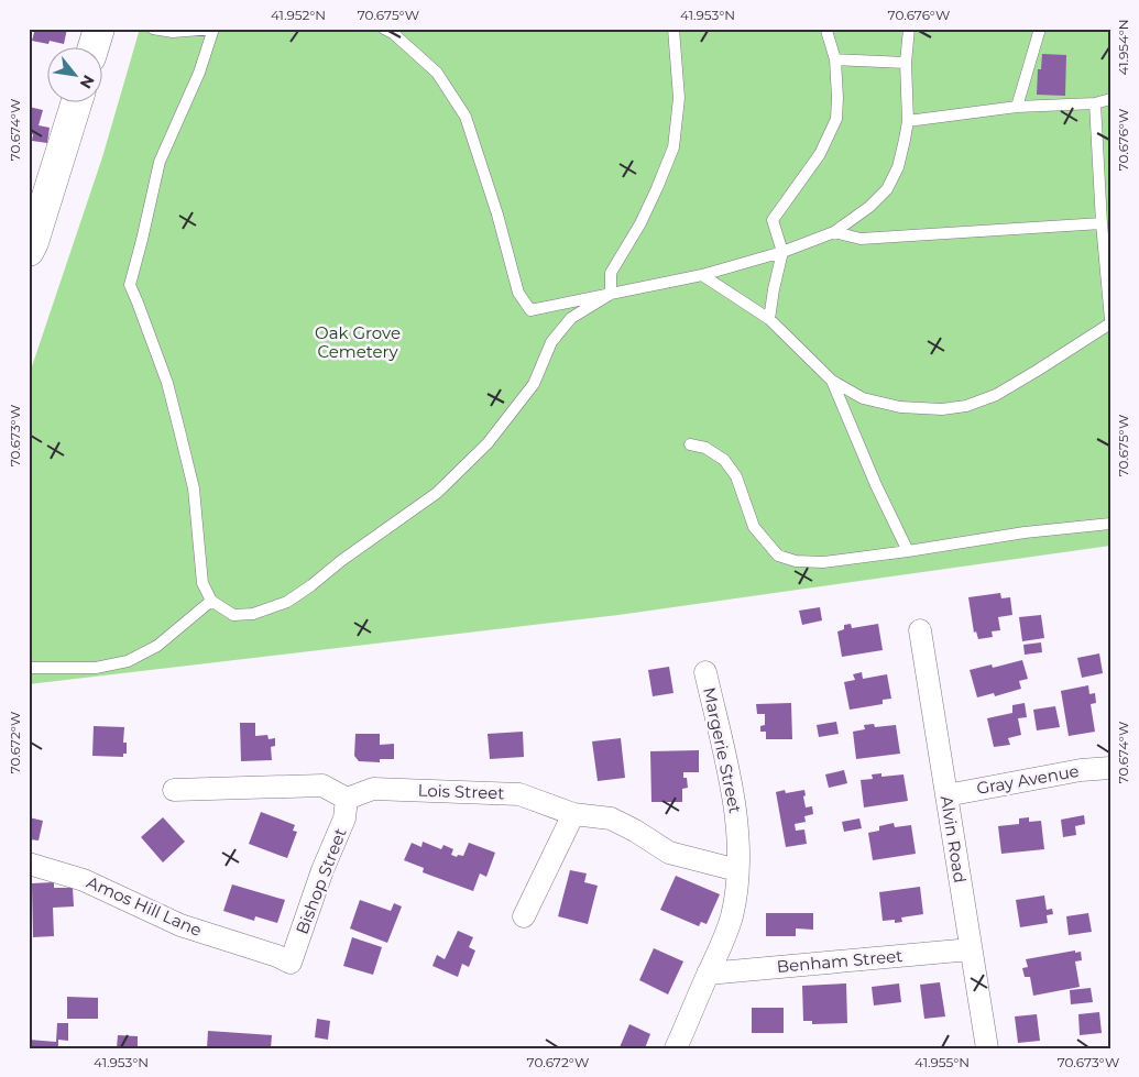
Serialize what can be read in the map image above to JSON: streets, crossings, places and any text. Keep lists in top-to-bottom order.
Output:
{
  "streets": {
    "street": [
      "Margerie Street",
      "Gray Avenue",
      "Lois Street",
      "Alvin Road",
      "Bishop Street",
      "Amos Hill Lane",
      "Benham Street"
    ]
  },
  "crossings": [
    ["Margerie Street", "Lois Street"],
    ["Margerie Street", "Benham Street"],
    ["Gray Avenue", "Alvin Road"],
    ["Lois Street", "Bishop Street"],
    ["Alvin Road", "Benham Street"],
    ["Bishop Street", "Amos Hill Lane"]
  ],
  "parks": ["Oak Grove Cemetery"],
  "north": "bottom right",
  "coordinates": [
    "41.952°N",
    "70.675°W",
    "41.953°N",
    "70.676°W",
    "41.954°N",
    "70.674°W",
    "70.673°W",
    "70.672°W",
    "41.955°N"
  ]
}
